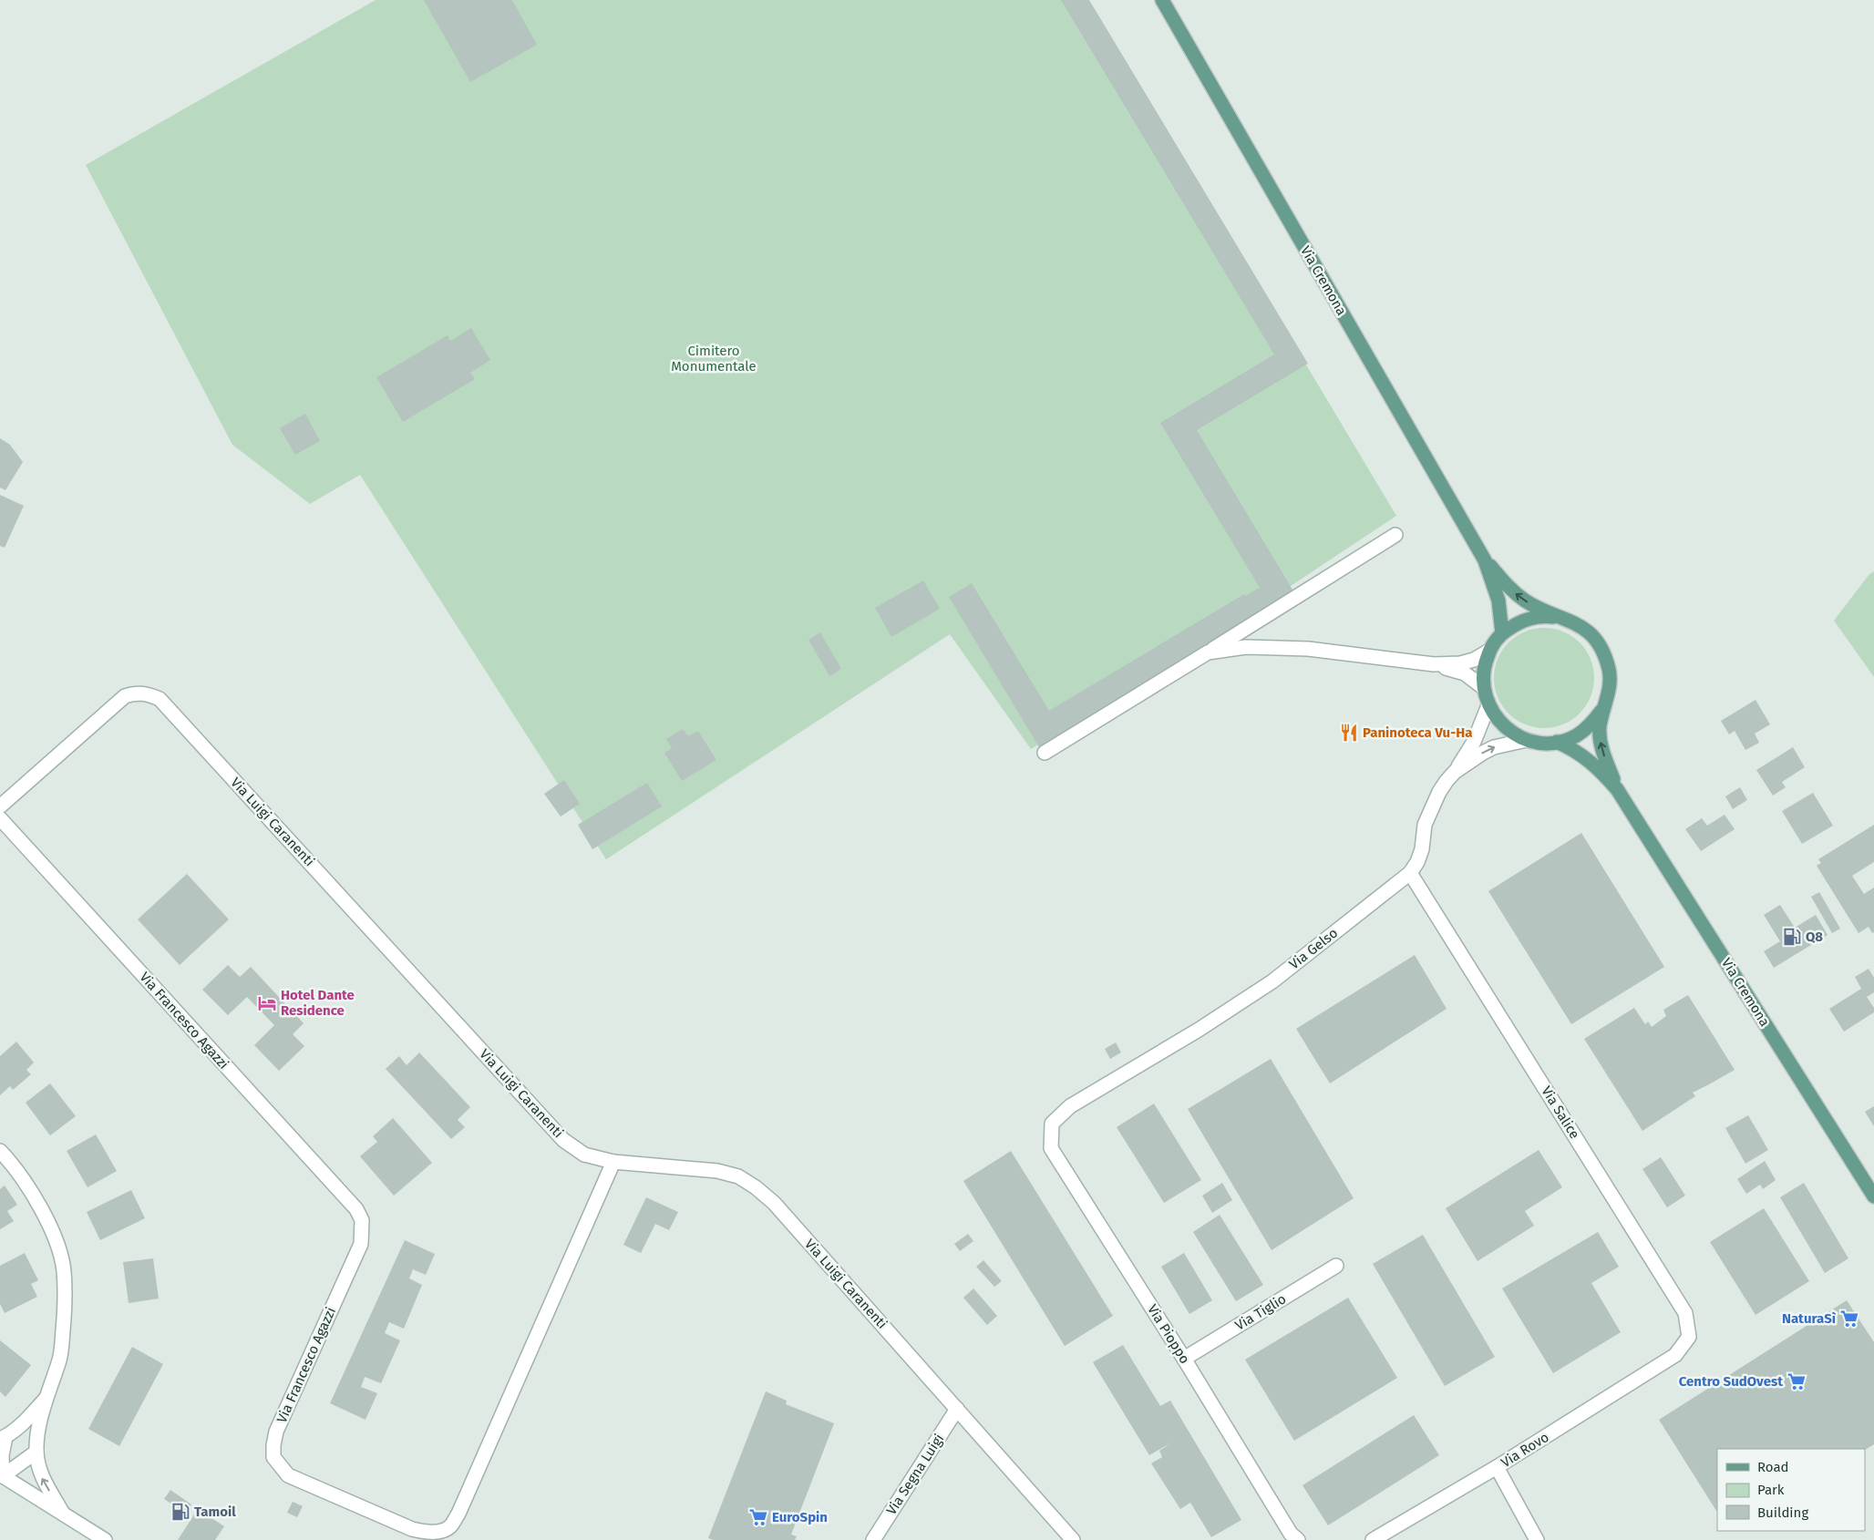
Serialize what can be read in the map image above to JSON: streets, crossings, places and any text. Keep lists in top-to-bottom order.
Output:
{
  "streets": {
    "main road": ["Via Cremona"],
    "street": [
      "Via Luigi Caranenti",
      "Via Gelso",
      "Via Francesco Agazzi",
      "Via Salice",
      "Via Tiglio",
      "Via Pioppo",
      "Via Rovo",
      "Via Segna Luigi"
    ]
  },
  "crossings": [
    ["Via Cremona", "Via Gelso"],
    ["Via Luigi Caranenti", "Via Francesco Agazzi"],
    ["Via Luigi Caranenti", "Via Segna Luigi"],
    ["Via Gelso", "Via Salice"],
    ["Via Gelso", "Via Pioppo"],
    ["Via Salice", "Via Rovo"],
    ["Via Tiglio", "Via Pioppo"]
  ],
  "parks": ["Cimitero Monumentale"],
  "places": {
    "restaurant": ["Paninoteca Vu-Ha"],
    "fuel station": ["Q8", "Tamoil"],
    "hotel": ["Hotel Dante Residence"],
    "supermarket": ["NaturaSì", "Centro SudOvest", "EuroSpin"]
  },
  "legend": ["Road", "Park", "Building"]
}
